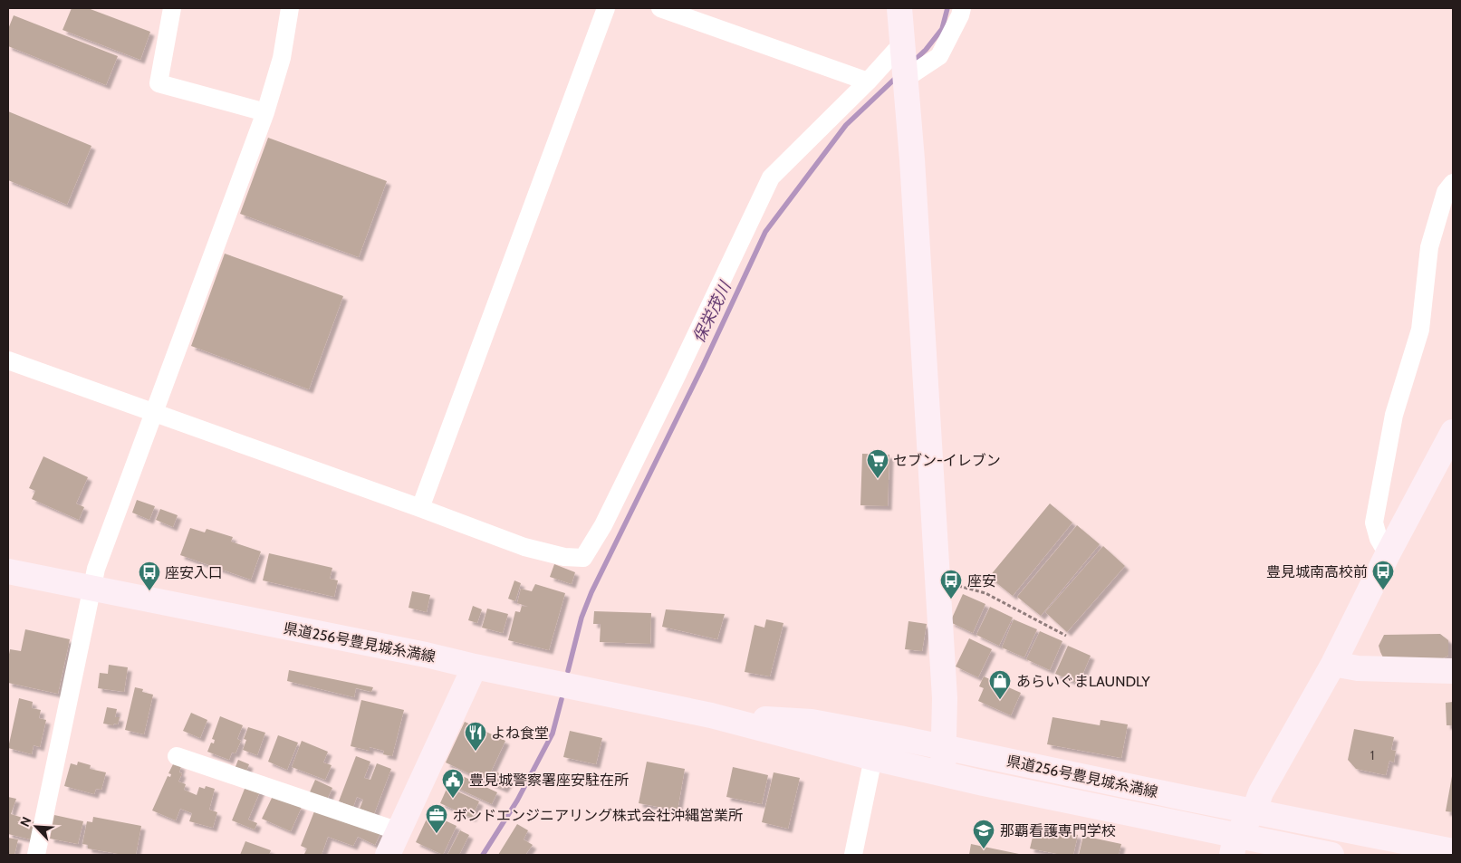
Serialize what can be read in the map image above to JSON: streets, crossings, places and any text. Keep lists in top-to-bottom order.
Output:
{
  "streets": {
    "main road": ["県道256号豊見城糸満線"]
  },
  "water": ["保栄茂川"],
  "places": {
    "supermarket": ["セブン-イレブン"],
    "bus stop": ["豊見城南高校前", "座安入口", "座安"],
    "shop": ["あらいぐまLAUNDLY"],
    "restaurant": ["よね食堂"],
    "public building": ["豊見城警察署座安駐在所"],
    "office": ["ボンドエンジニアリング株式会社沖縄営業所"],
    "school or university": ["那覇看護専門学校"]
  },
  "house_numbers": ["1"],
  "north": "top left"
}
